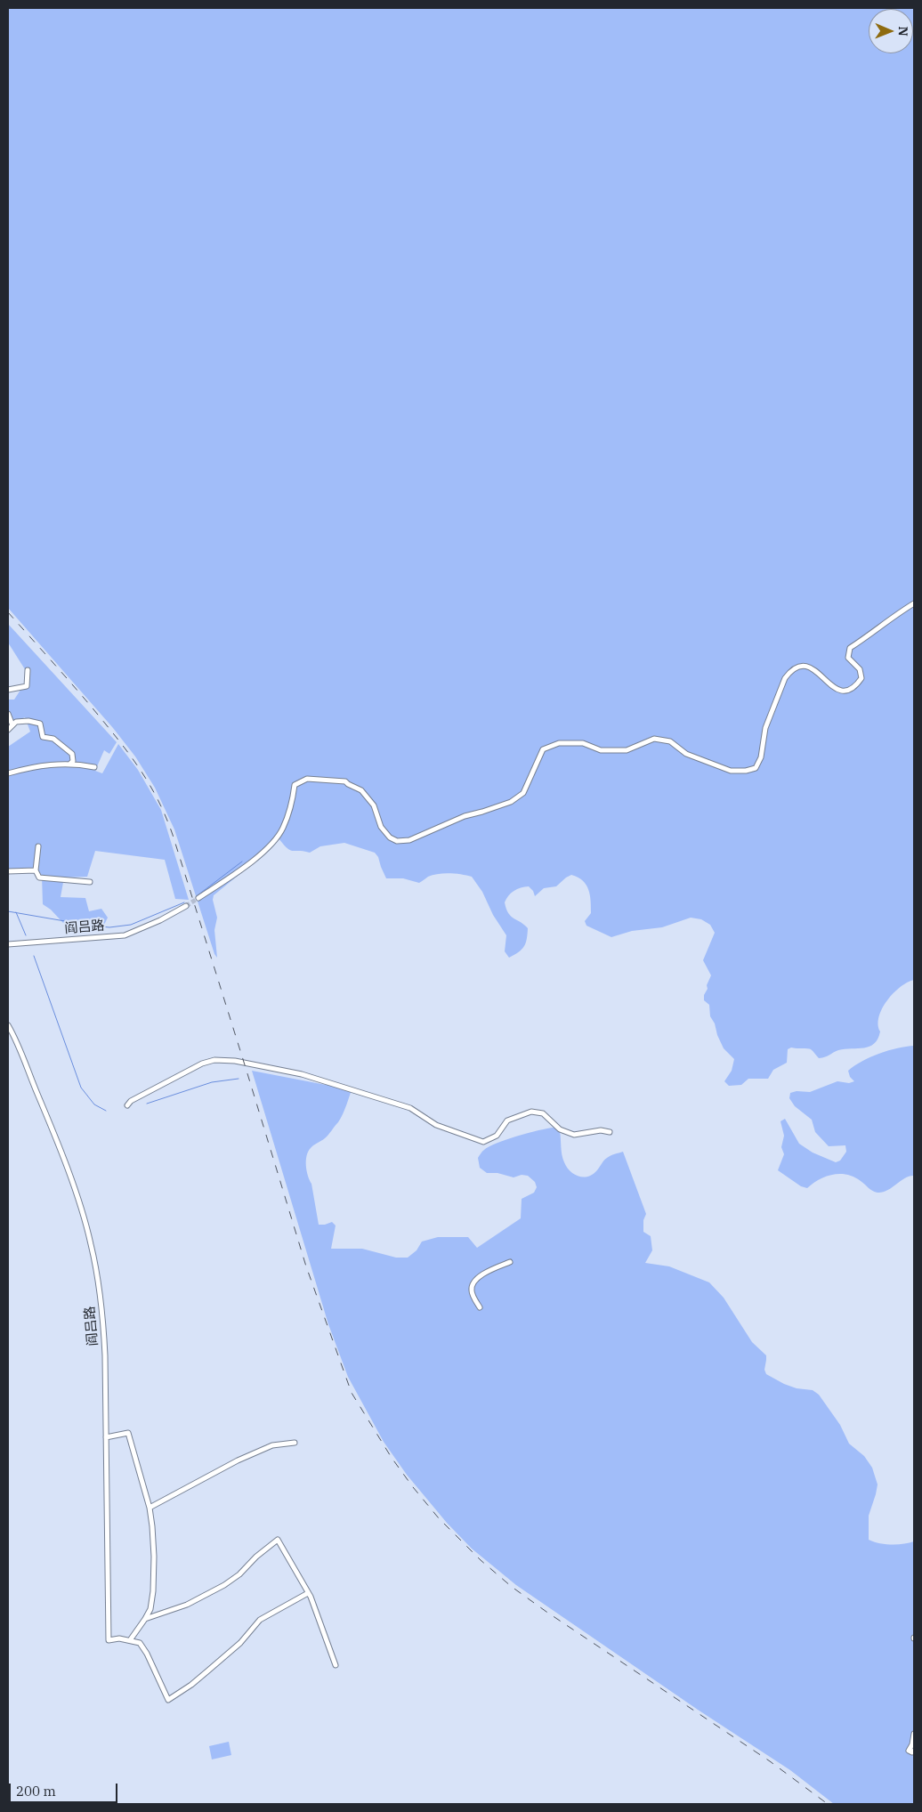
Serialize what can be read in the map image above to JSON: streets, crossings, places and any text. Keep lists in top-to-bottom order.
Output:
{
  "streets": {
    "street": ["阎吕路"]
  },
  "scale_bar": "200 m",
  "north": "right"
}
